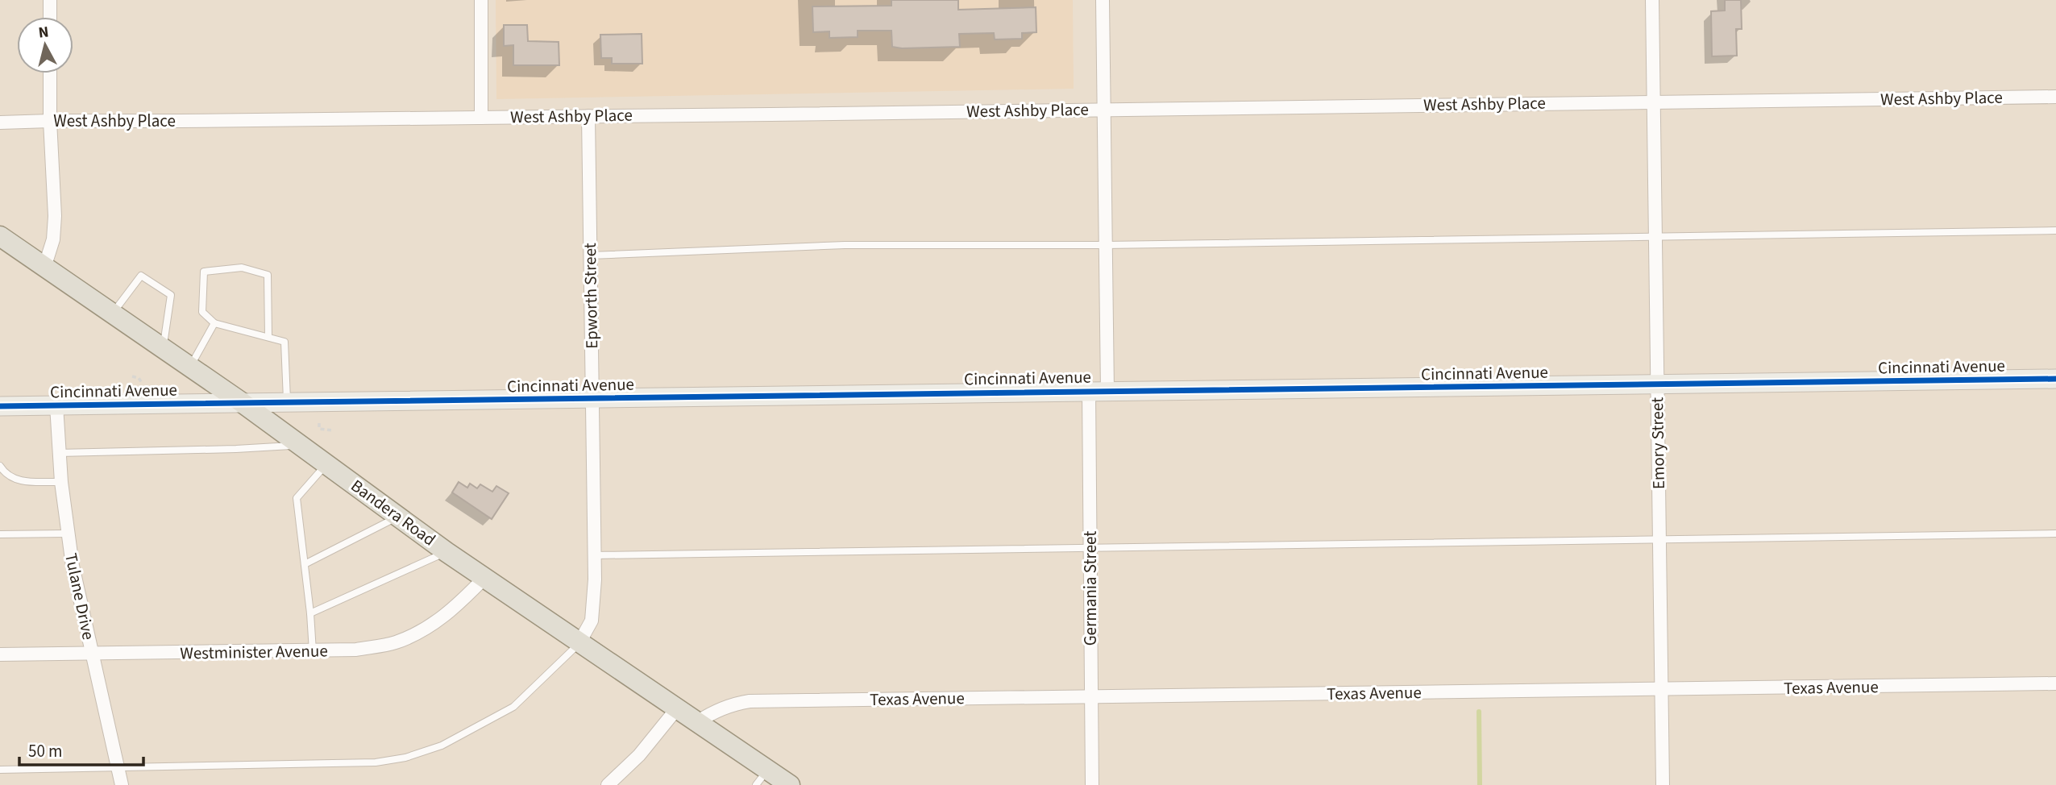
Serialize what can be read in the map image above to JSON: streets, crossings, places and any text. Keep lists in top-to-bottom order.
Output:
{
  "streets": {
    "main road": ["Bandera Road"],
    "street": [
      "West Ashby Place",
      "Epworth Street",
      "Cincinnati Avenue",
      "Emory Street",
      "Germania Street",
      "Tulane Drive",
      "Westminister Avenue",
      "Texas Avenue"
    ]
  },
  "crossings": [
    ["West Ashby Place", "Epworth Street"],
    ["West Ashby Place", "Emory Street"],
    ["West Ashby Place", "Germania Street"],
    ["Epworth Street", "Cincinnati Avenue"],
    ["Epworth Street", "Bandera Road"],
    ["Cincinnati Avenue", "Emory Street"],
    ["Cincinnati Avenue", "Bandera Road"],
    ["Cincinnati Avenue", "Germania Street"],
    ["Cincinnati Avenue", "Tulane Drive"],
    ["Emory Street", "Texas Avenue"],
    ["Bandera Road", "Westminister Avenue"],
    ["Bandera Road", "Texas Avenue"],
    ["Germania Street", "Texas Avenue"],
    ["Tulane Drive", "Westminister Avenue"]
  ],
  "scale_bar": "50 m",
  "north": "top"
}
